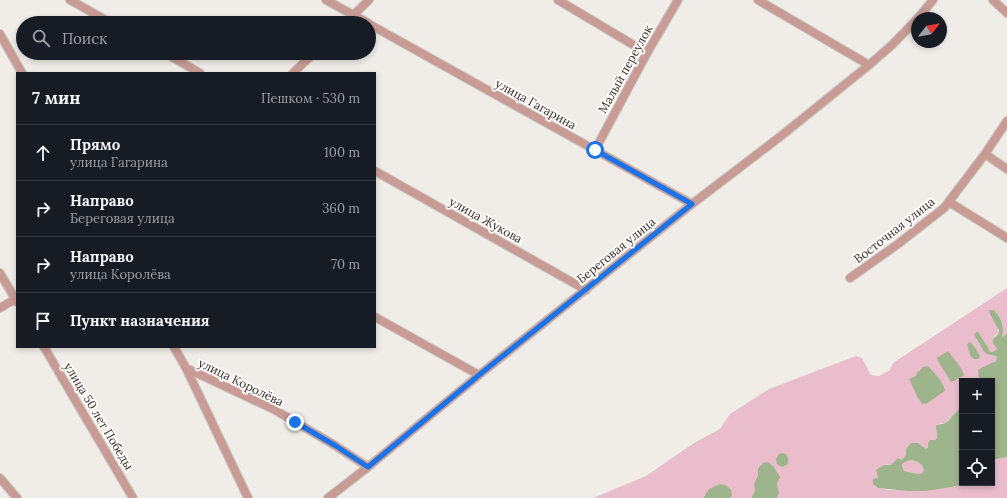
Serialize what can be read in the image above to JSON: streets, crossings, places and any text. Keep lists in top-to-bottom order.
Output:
{
  "streets": {
    "street": [
      "Малый переулок",
      "улица Гагарина",
      "улица Жукова",
      "Восточная улица",
      "Береговая улица",
      "улица Королёва",
      "улица 50 лет Победы"
    ]
  },
  "crossings": [
    ["Малый переулок", "улица Гагарина"],
    ["улица Гагарина", "Береговая улица"],
    ["улица Жукова", "Береговая улица"],
    ["Береговая улица", "улица Королёва"]
  ],
  "north": "top right",
  "page": {
    "search": "Поиск",
    "heading": ["7 мин", "Пешком · 530 m"],
    "list": [
      ["Прямо", "улица Гагарина", "100 m"],
      ["Направо", "Береговая улица", "360 m"],
      ["Направо", "улица Королёва", "70 m"],
      "Пункт назначения"
    ],
    "map_buttons": ["+", "−"]
  }
}
